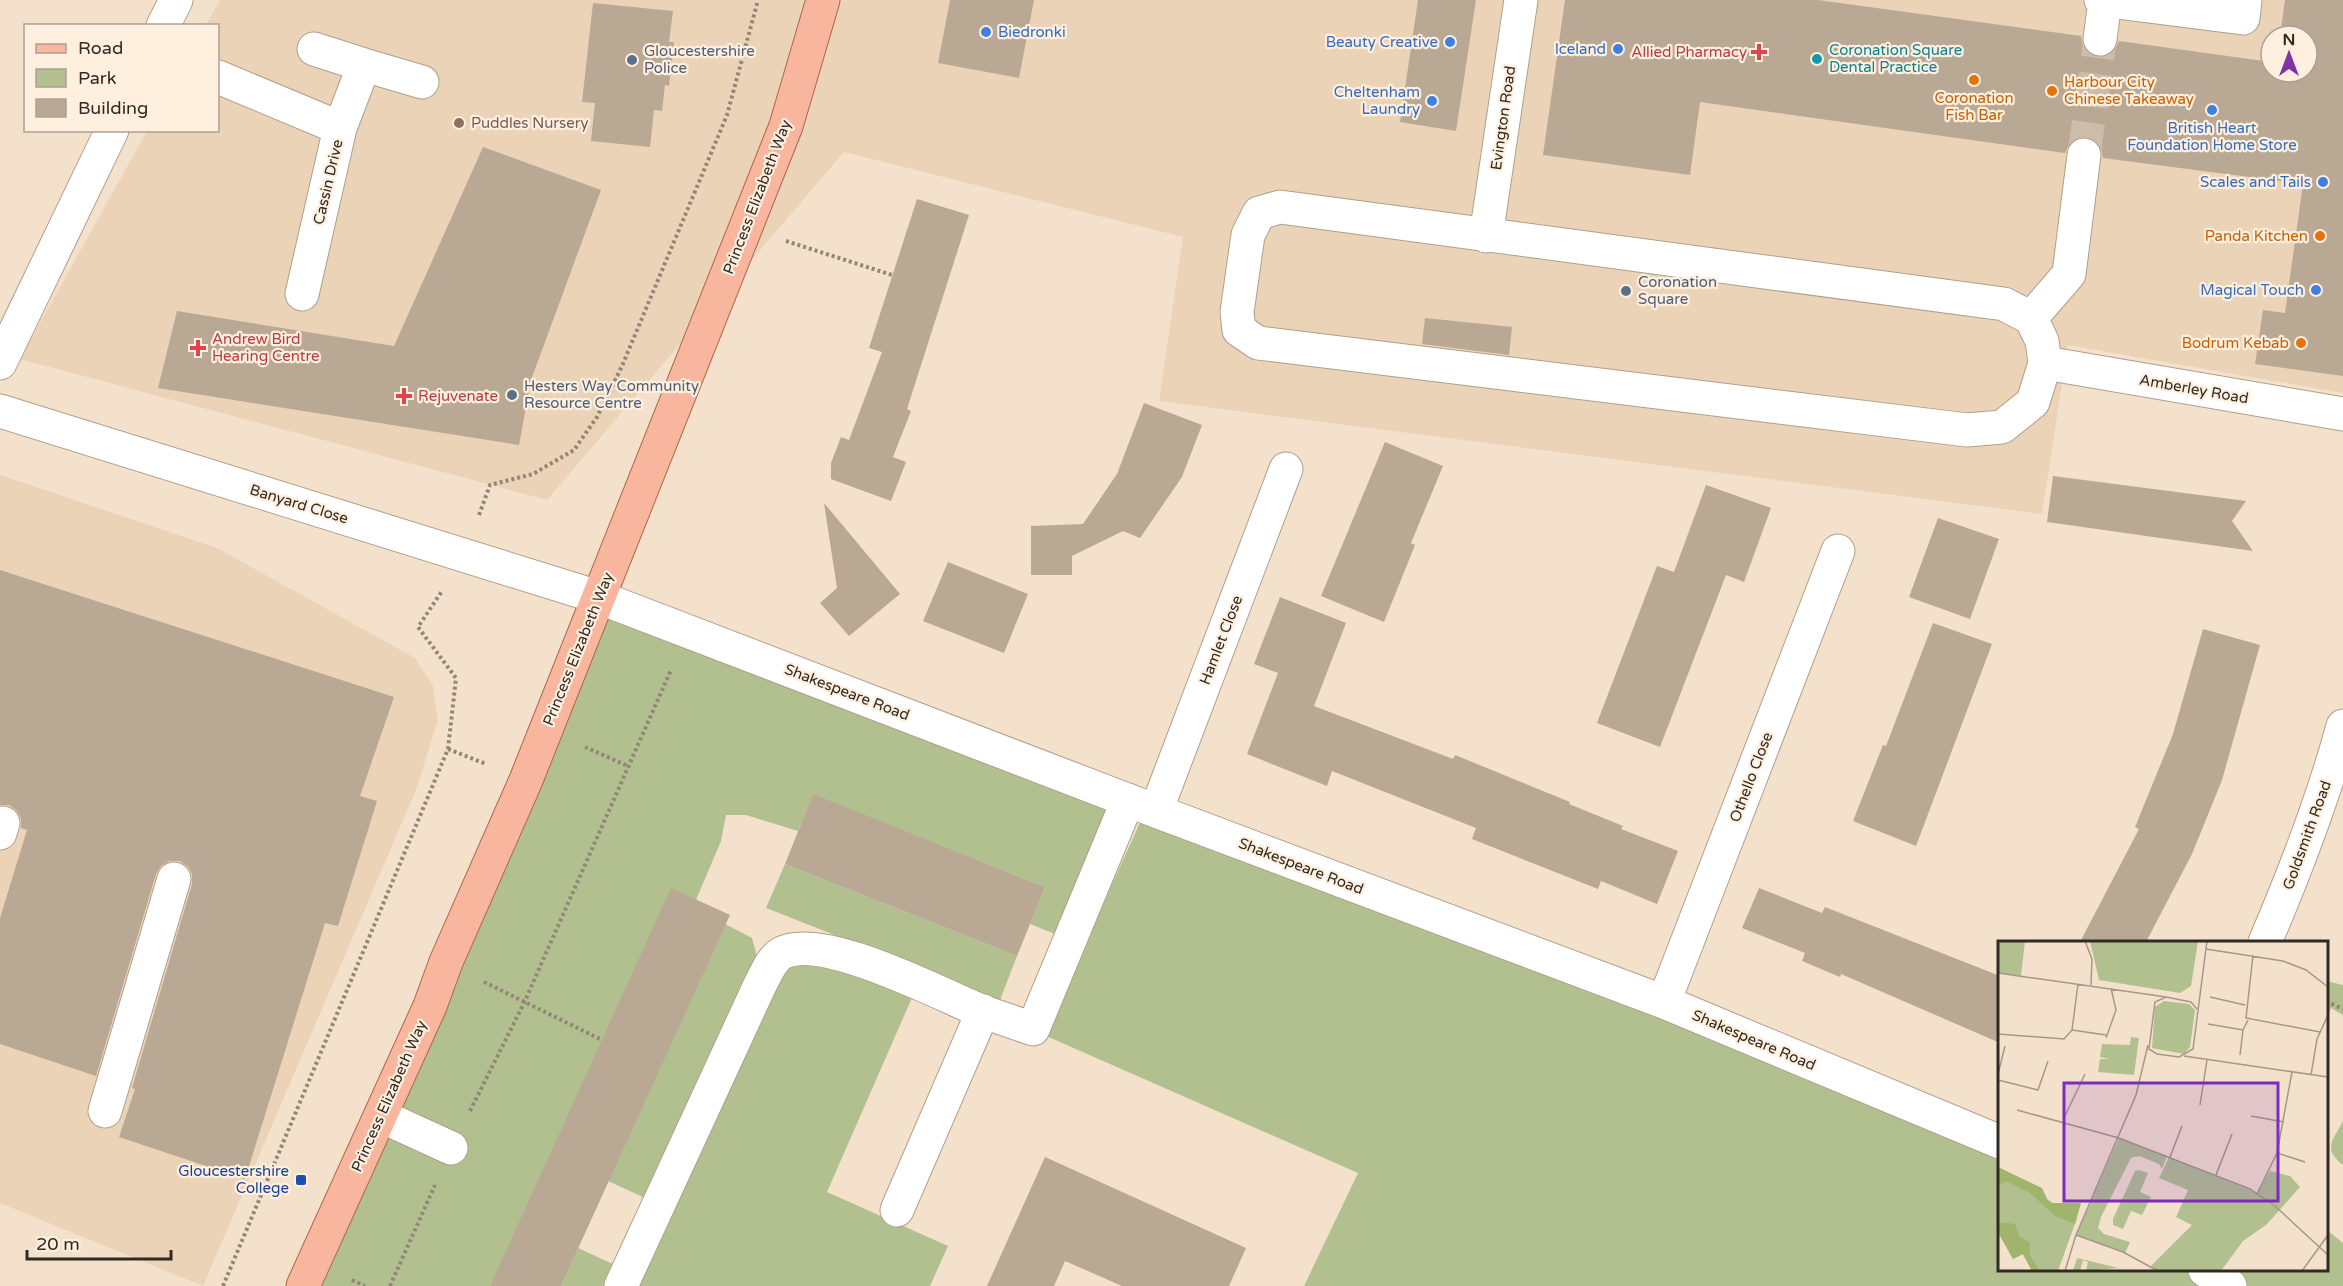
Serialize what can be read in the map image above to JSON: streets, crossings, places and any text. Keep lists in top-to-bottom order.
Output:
{
  "streets": {
    "main road": ["Princess Elizabeth Way"],
    "street": [
      "Evington Road",
      "Cassin Drive",
      "Amberley Road",
      "Banyard Close",
      "Hamlet Close",
      "Shakespeare Road",
      "Othello Close",
      "Goldsmith Road"
    ]
  },
  "crossings": [
    ["Princess Elizabeth Way", "Banyard Close"],
    ["Princess Elizabeth Way", "Shakespeare Road"],
    ["Banyard Close", "Shakespeare Road"],
    ["Hamlet Close", "Shakespeare Road"],
    ["Shakespeare Road", "Othello Close"]
  ],
  "places": {
    "other": [
      "Biedronki",
      "Beauty Creative",
      "Iceland",
      "Coronation Square Dental Practice",
      "Gloucestershire Police",
      "Coronation Fish Bar",
      "Harbour City Chinese Takeaway",
      "Cheltenham Laundry",
      "British Heart Foundation Home Store",
      "Puddles Nursery",
      "Scales and Tails",
      "Panda Kitchen",
      "Magical Touch",
      "Coronation Square",
      "Bodrum Kebab",
      "Hesters Way Community Resource Centre"
    ],
    "health": ["Allied Pharmacy", "Andrew Bird Hearing Centre", "Rejuvenate"],
    "transit": ["Gloucestershire College"]
  },
  "legend": ["Road", "Park", "Building"],
  "scale_bar": "20 m",
  "north": "top"
}
